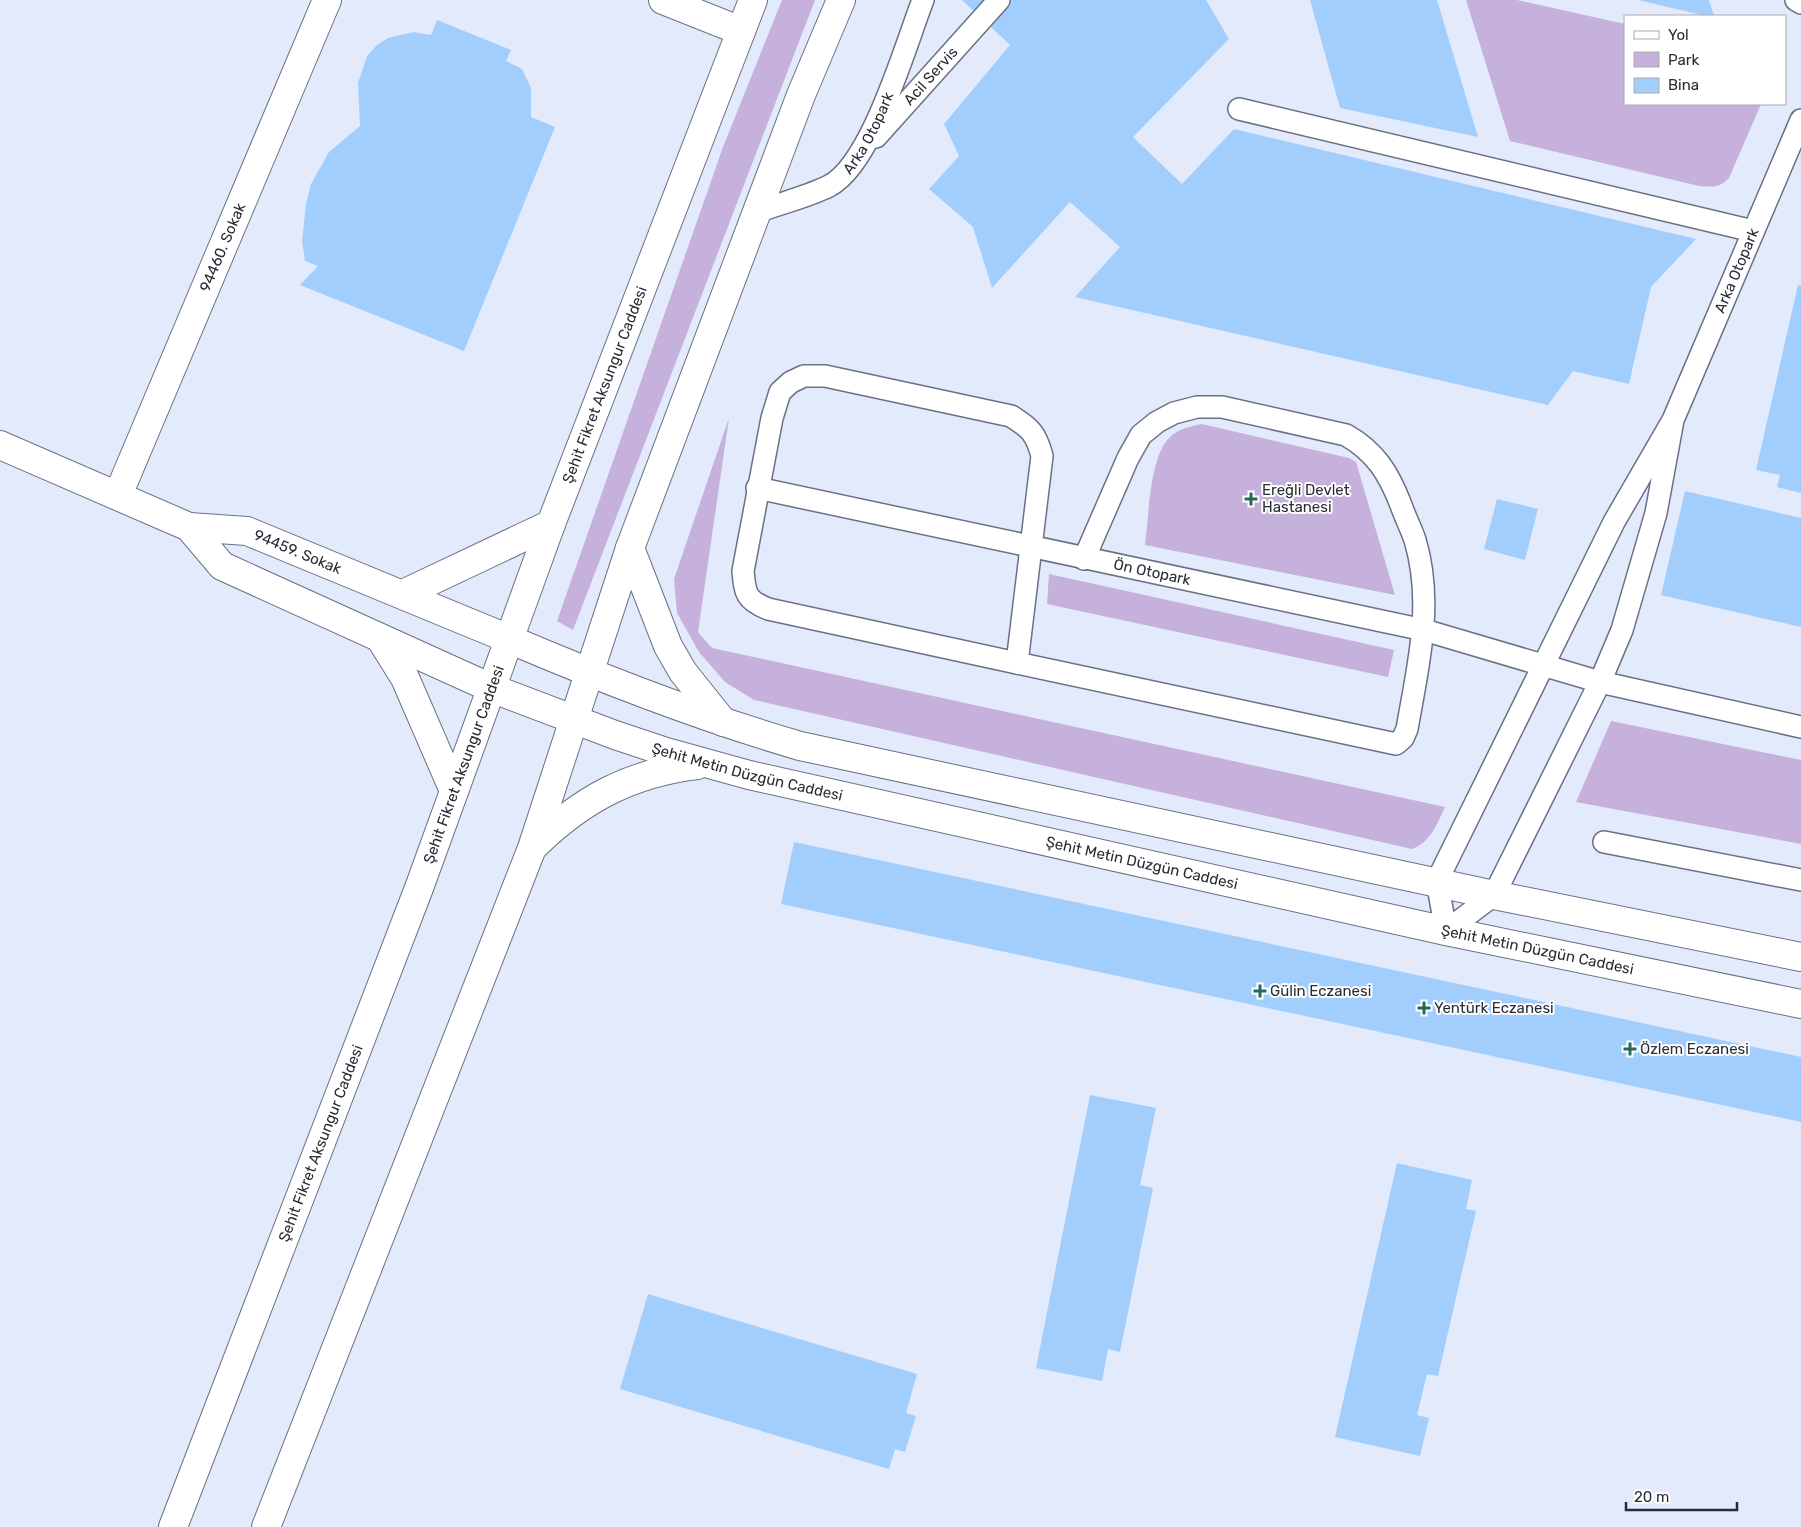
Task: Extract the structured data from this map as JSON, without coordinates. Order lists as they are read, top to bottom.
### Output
{
  "streets": {
    "main road": [
      "94460. Sokak",
      "Şehit Fikret Aksungur Caddesi",
      "94459. Sokak",
      "Şehit Metin Düzgün Caddesi"
    ],
    "lane": ["Acil Servis", "Arka Otopark", "Ön Otopark"]
  },
  "crossings": [
    ["Acil Servis", "Arka Otopark"],
    ["94460. Sokak", "94459. Sokak"],
    ["Şehit Fikret Aksungur Caddesi", "94459. Sokak"],
    ["Şehit Fikret Aksungur Caddesi", "Şehit Metin Düzgün Caddesi"],
    ["94459. Sokak", "Şehit Metin Düzgün Caddesi"]
  ],
  "places": {
    "health": [
      "Ereğli Devlet Hastanesi",
      "Gülin Eczanesi",
      "Yentürk Eczanesi",
      "Özlem Eczanesi"
    ]
  },
  "legend": ["Yol", "Park", "Bina"],
  "scale_bar": "20 m"
}
